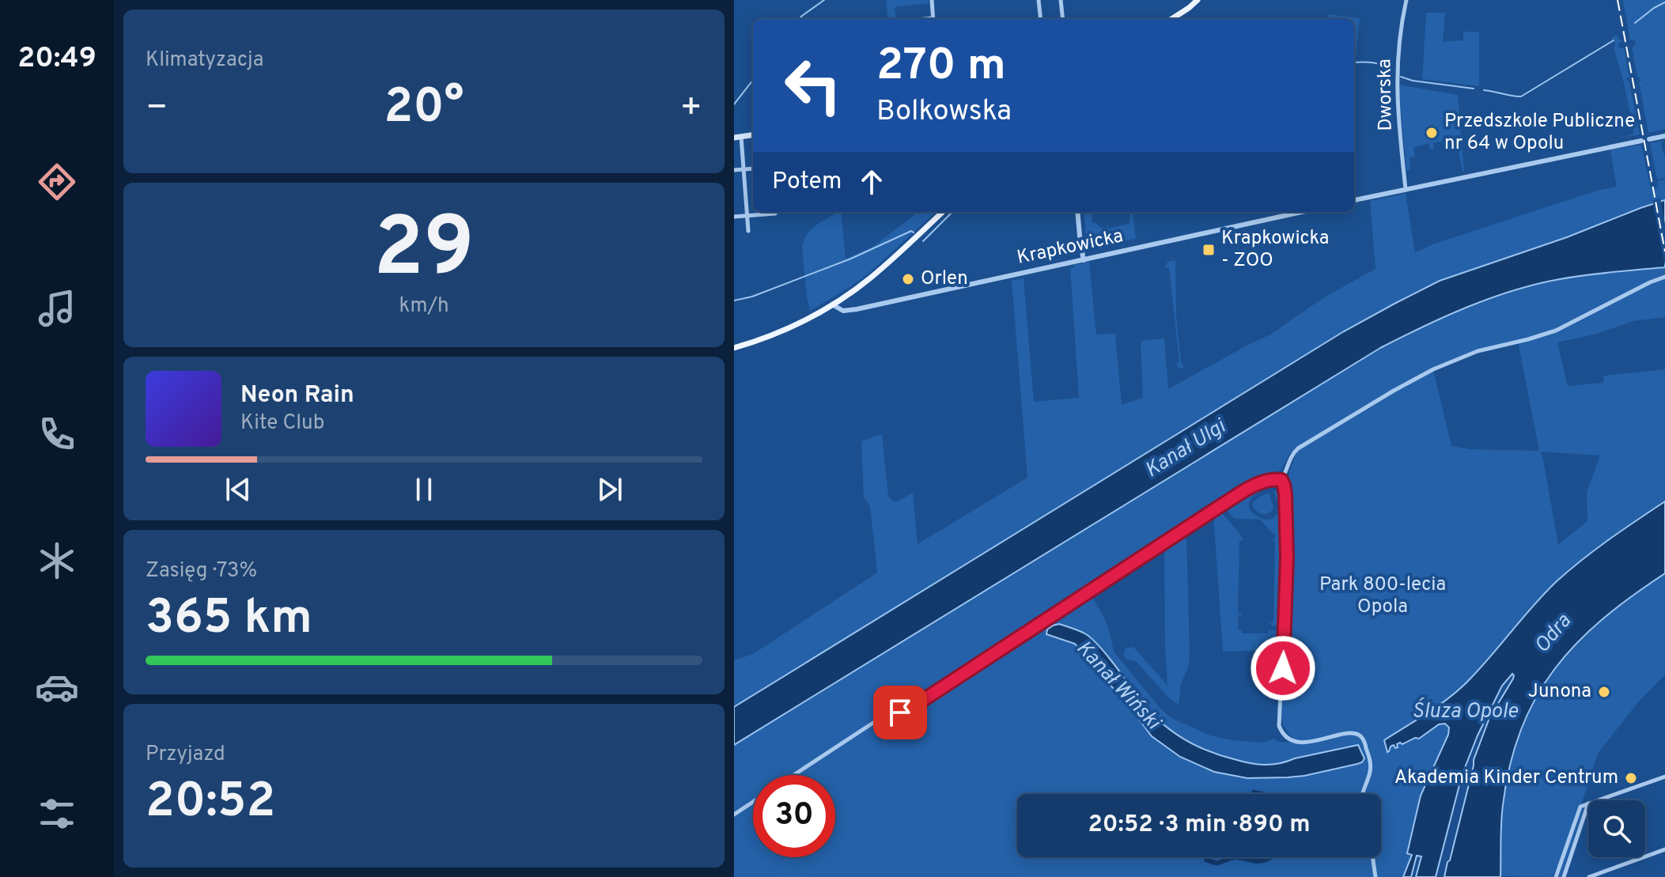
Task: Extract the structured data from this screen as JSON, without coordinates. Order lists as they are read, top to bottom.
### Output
{
  "streets": {
    "street": ["Dworska", "Krapkowicka"]
  },
  "water": [
    "Kanał Ulgi",
    "Odra",
    "Kanał Wiński",
    "Śluza Opole"
  ],
  "parks": ["Park 800-lecia Opola"],
  "places": {
    "other": [
      "Przedszkole Publiczne nr 64 w Opolu",
      "Orlen",
      "Junona",
      "Akademia Kinder Centrum"
    ],
    "transit": ["Krapkowicka - ZOO"]
  },
  "page": {
    "tabs": "20:49",
    "tile": [
      "Klimatyzacja",
      ["29", "km/h"],
      ["Zasięg · 73%", "365 km"],
      ["Przyjazd", "20:52"]
    ],
    "turn": ["270 m", "Bolkowska"],
    "heat": ["−", "20°", "+"],
    "then": "Potem",
    "song": ["Neon Rain", "Kite Club"],
    "limit": "30",
    "trip": "20:52 · 3 min · 890 m"
  }
}
